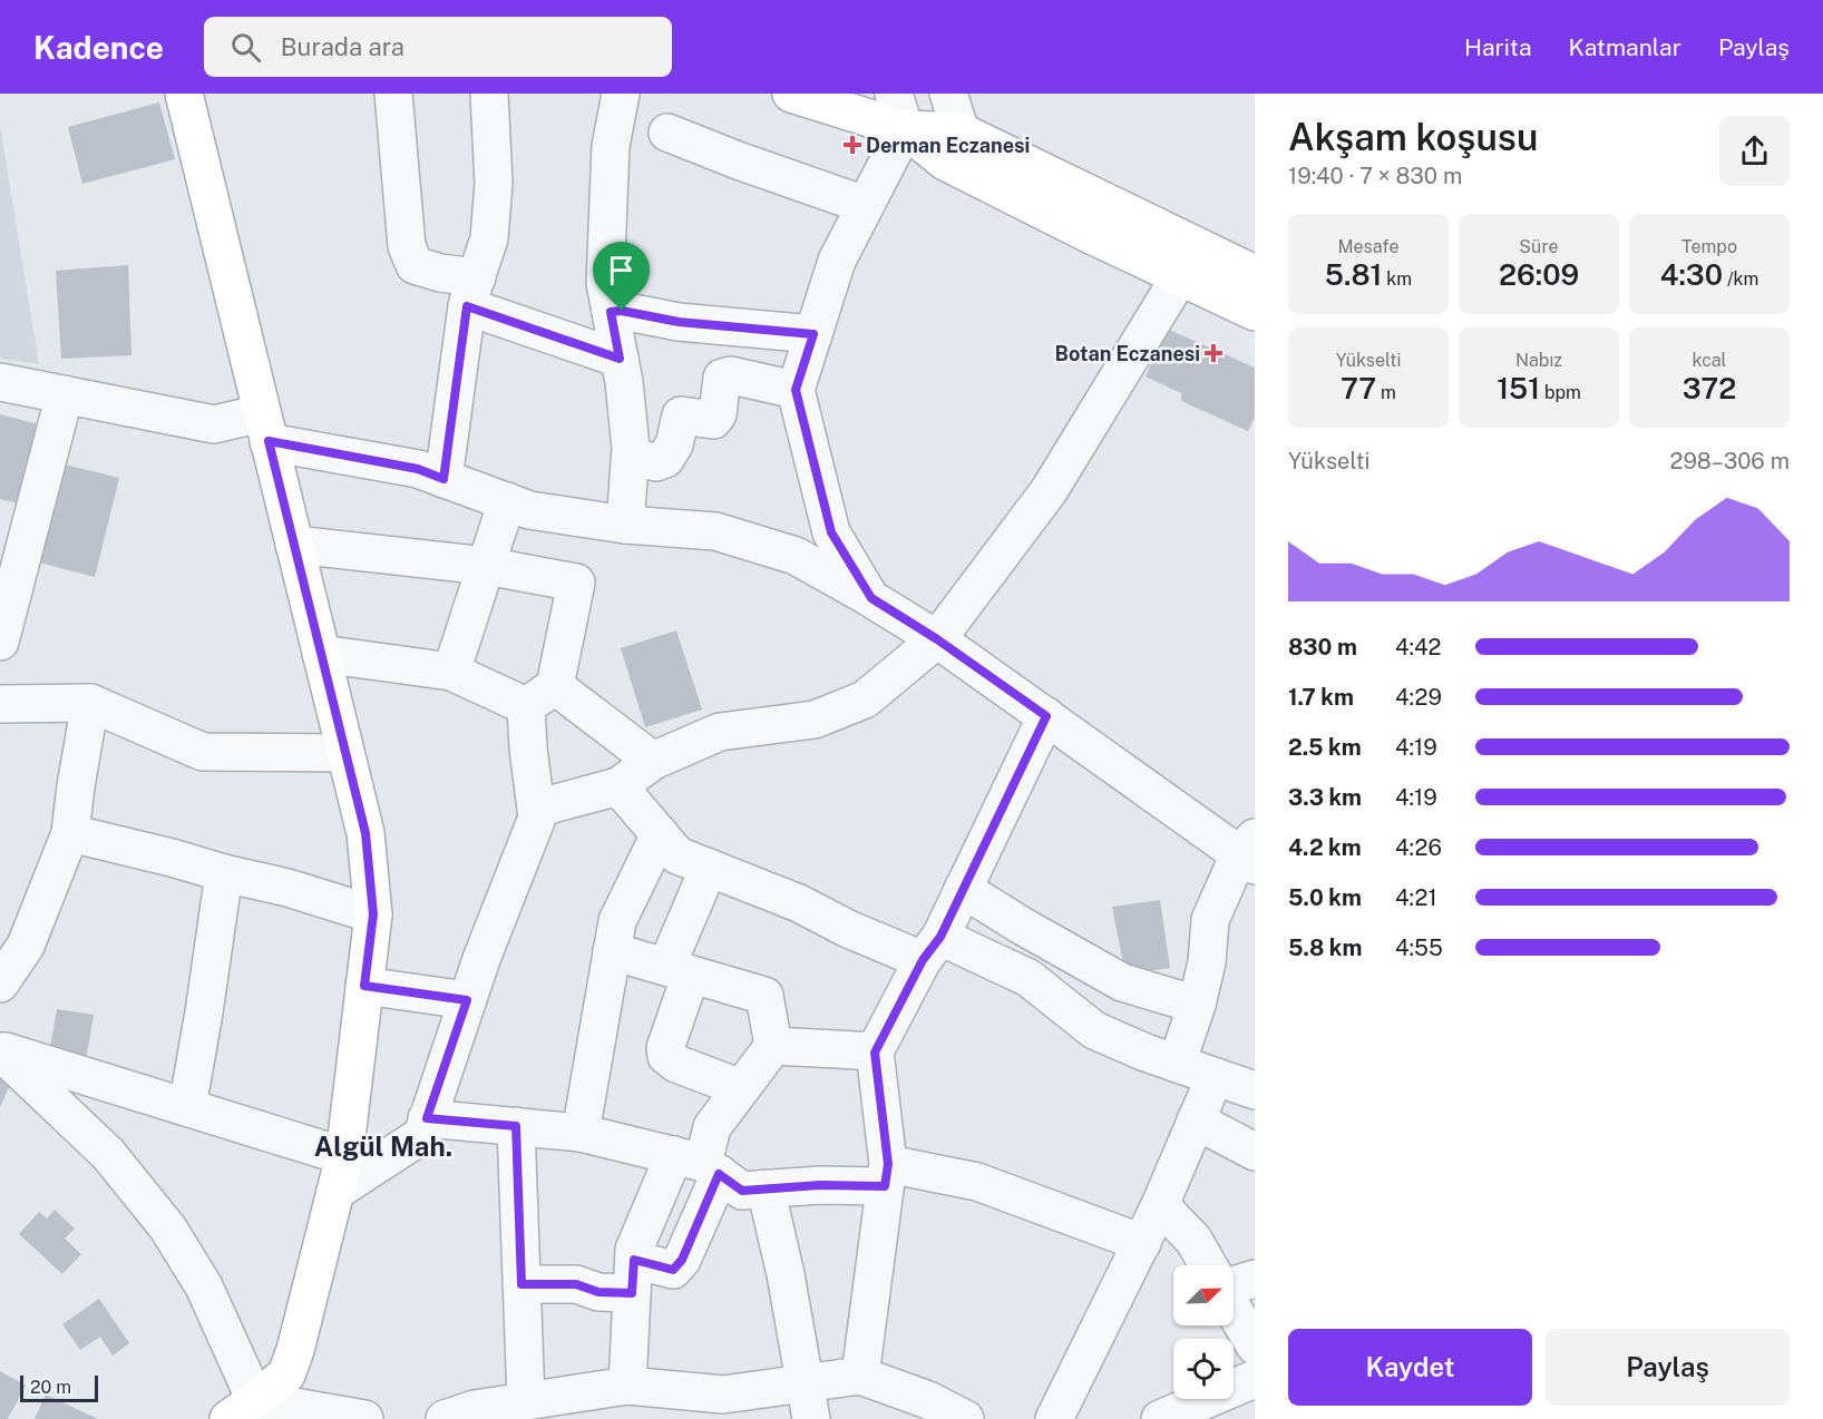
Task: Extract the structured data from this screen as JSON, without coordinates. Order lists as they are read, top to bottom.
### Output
{
  "districts": ["Algül Mah."],
  "places": {
    "health": ["Derman Eczanesi", "Botan Eczanesi"]
  },
  "scale_bar": "20 m",
  "north": "top right",
  "page": {
    "header": "Kadence",
    "search": "Burada ara",
    "nav": ["Harita", "Katmanlar", "Paylaş"],
    "heading": ["Akşam koşusu", "19:40 · 7 × 830 m"],
    "stats": [
      ["Mesafe", "5.81 km"],
      ["Süre", "26:09"],
      ["Tempo", "4:30 /km"],
      ["Yükselti", "77 m"],
      ["Nabız", "151 bpm"],
      ["kcal", "372"]
    ],
    "chart": ["Yükselti", "298–306 m"],
    "list": [
      {
        "name": "830 m",
        "note": "4:42"
      },
      {
        "name": "1.7 km",
        "note": "4:29"
      },
      {
        "name": "2.5 km",
        "note": "4:19"
      },
      {
        "name": "3.3 km",
        "note": "4:19"
      },
      {
        "name": "4.2 km",
        "note": "4:26"
      },
      {
        "name": "5.0 km",
        "note": "4:21"
      },
      {
        "name": "5.8 km",
        "note": "4:55"
      }
    ],
    "buttons": ["Kaydet", "Paylaş"],
    "scale": "20 m"
  }
}
